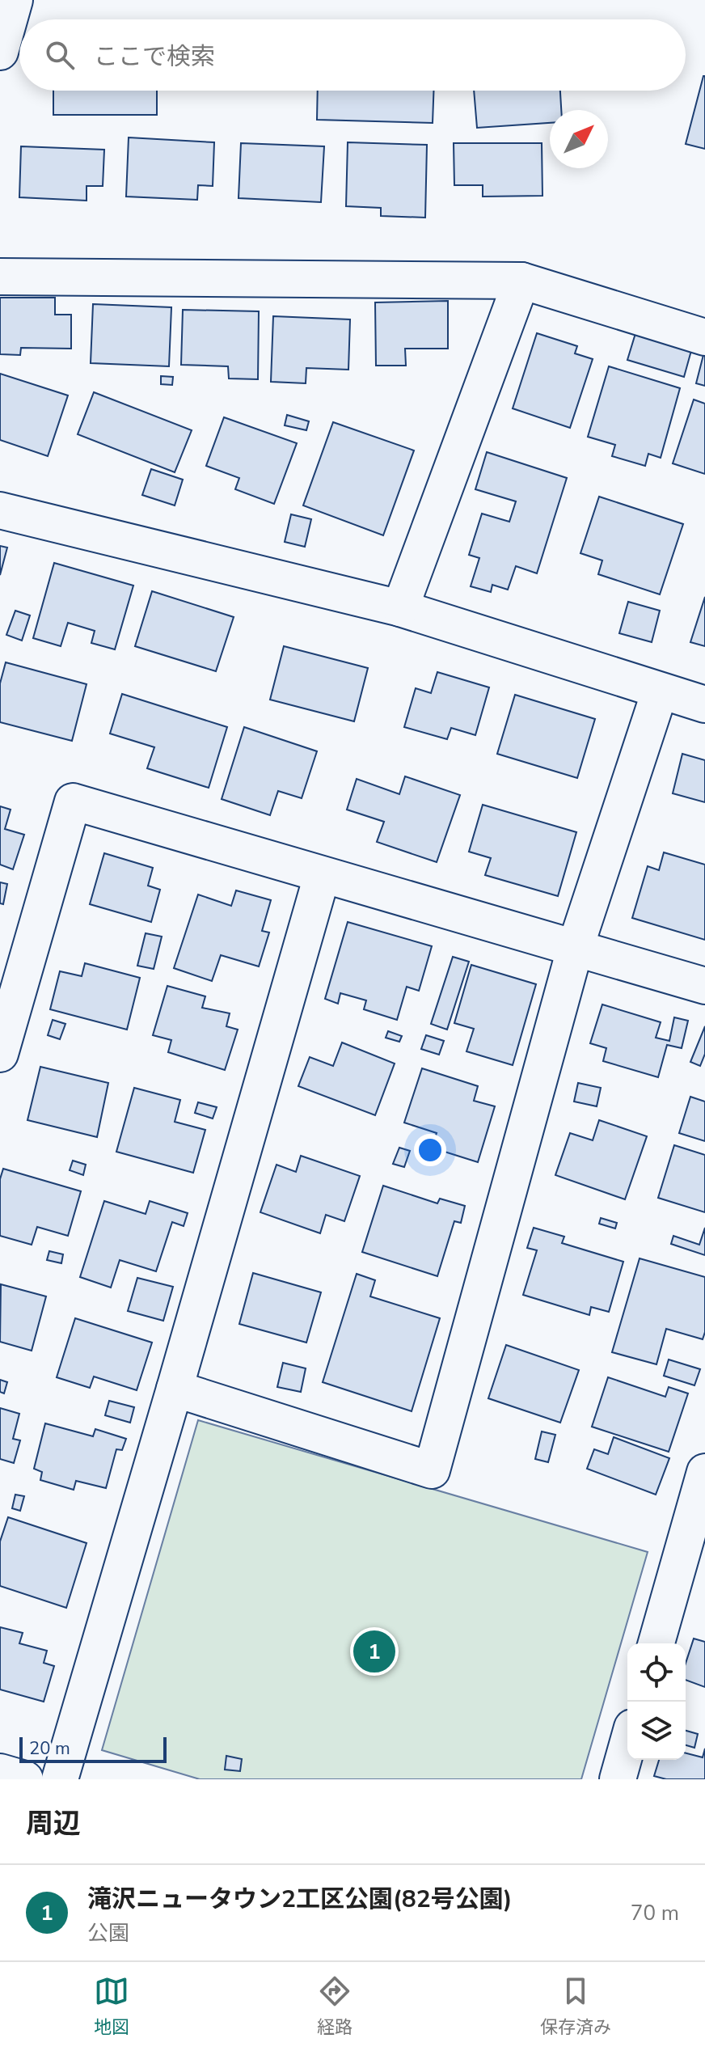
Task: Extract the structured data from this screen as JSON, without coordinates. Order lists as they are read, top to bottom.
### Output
{
  "scale_bar": "20 m",
  "north": "top right",
  "page": {
    "search": "ここで検索",
    "pins": "1",
    "scale": "20 m",
    "heading": "周辺",
    "list": [
      {
        "mark": "1",
        "name": "滝沢ニュータウン2工区公園(82号公園)",
        "note": "公園",
        "value": "70 m"
      }
    ],
    "nav": ["地図", "経路", "保存済み"]
  }
}
